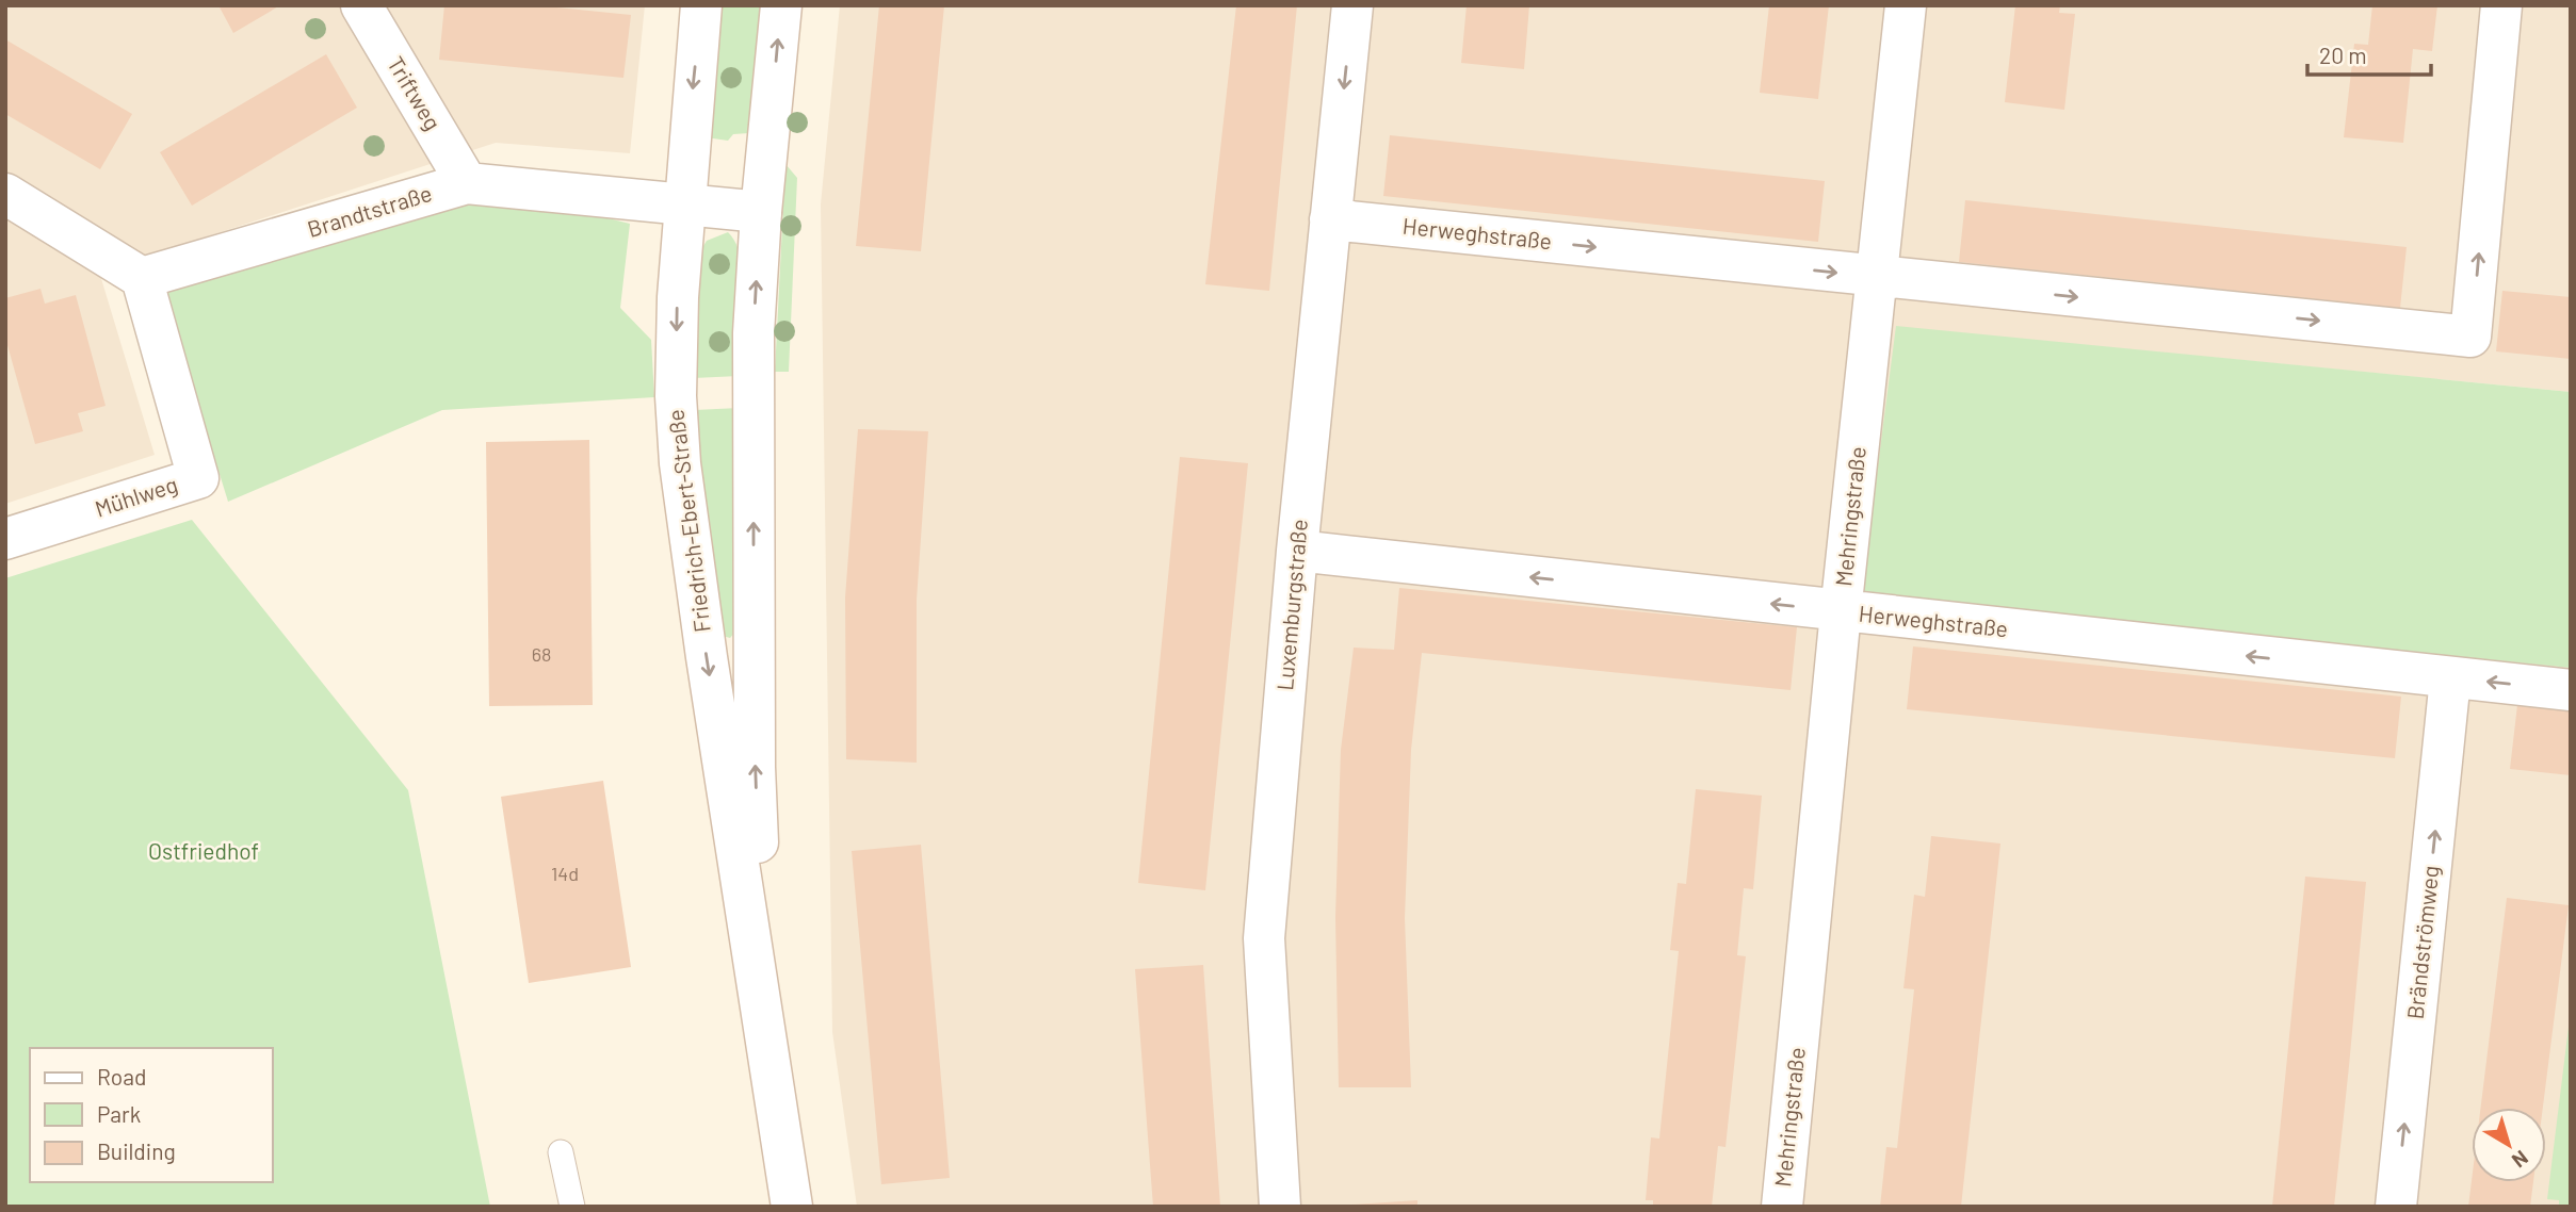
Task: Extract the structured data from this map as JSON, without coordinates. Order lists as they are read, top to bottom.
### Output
{
  "streets": {
    "street": [
      "Triftweg",
      "Brandtstraße",
      "Herweghstraße",
      "Mühlweg",
      "Mehringstraße",
      "Friedrich-Ebert-Straße",
      "Luxemburgstraße",
      "Brändströmweg"
    ]
  },
  "crossings": [
    ["Triftweg", "Brandtstraße"],
    ["Brandtstraße", "Mühlweg"],
    ["Brandtstraße", "Friedrich-Ebert-Straße"],
    ["Herweghstraße", "Mehringstraße"],
    ["Herweghstraße", "Luxemburgstraße"],
    ["Herweghstraße", "Brändströmweg"]
  ],
  "one_way": ["Brändströmweg"],
  "parks": ["Ostfriedhof"],
  "house_numbers": ["68", "14d"],
  "legend": ["Road", "Park", "Building"],
  "scale_bar": "20 m",
  "north": "bottom right"
}
